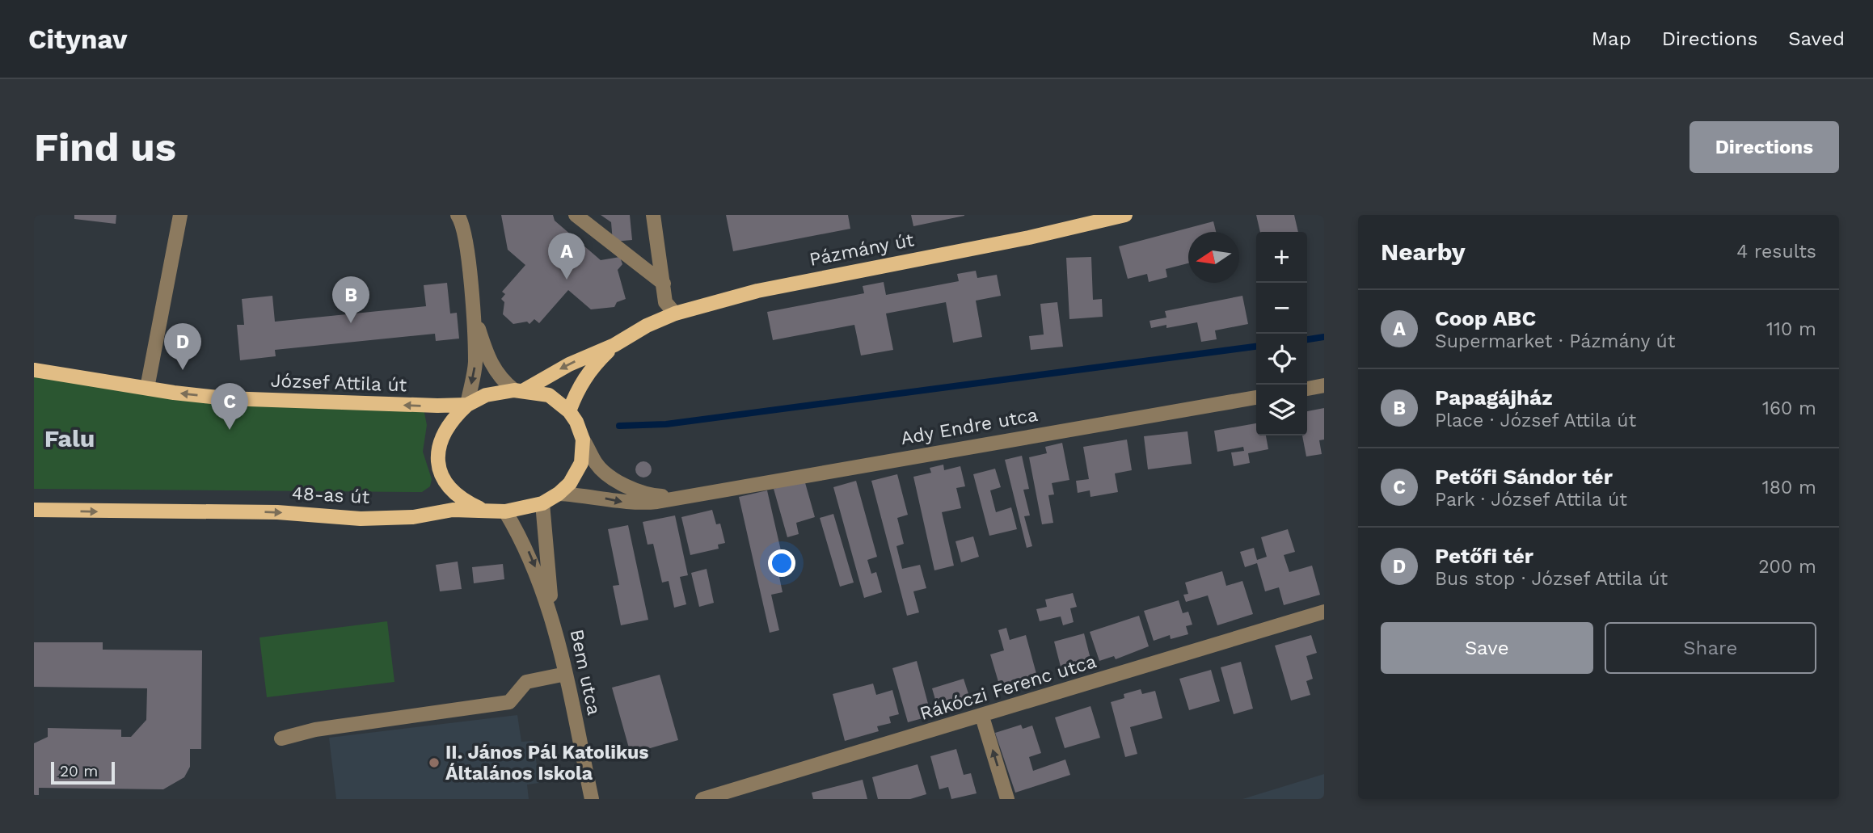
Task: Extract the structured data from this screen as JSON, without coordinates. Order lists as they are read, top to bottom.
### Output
{
  "streets": {
    "main road": ["Pázmány út", "József Attila út", "48-as út"],
    "street": ["Ady Endre utca", "Bem utca", "Rákóczi Ferenc utca"]
  },
  "crossings": [
    ["Pázmány út", "József Attila út"],
    ["Pázmány út", "Ady Endre utca"],
    ["Pázmány út", "48-as út"],
    ["Pázmány út", "Bem utca"],
    ["József Attila út", "Ady Endre utca"],
    ["József Attila út", "48-as út"],
    ["József Attila út", "Bem utca"],
    ["Ady Endre utca", "48-as út"],
    ["Ady Endre utca", "Bem utca"],
    ["48-as út", "Bem utca"]
  ],
  "one_way": ["József Attila út", "48-as út"],
  "districts": ["Falu"],
  "places": ["II. János Pál Katolikus Általános Iskola"],
  "scale_bar": "20 m",
  "north": "left",
  "page": {
    "header": "Citynav",
    "nav": ["Map", "Directions", "Saved"],
    "buttons": [
      "Directions",
      ["Save", "Share"]
    ],
    "title": "Find us",
    "heading": ["Nearby", "4 results"],
    "map_buttons": ["+", "−"],
    "pins": [
      "A",
      "B",
      "D",
      "C"
    ],
    "list": [
      {
        "mark": "A",
        "name": "Coop ABC",
        "note": "Supermarket · Pázmány út",
        "value": "110 m"
      },
      {
        "mark": "B",
        "name": "Papagájház",
        "note": "Place · József Attila út",
        "value": "160 m"
      },
      {
        "mark": "C",
        "name": "Petőfi Sándor tér",
        "note": "Park · József Attila út",
        "value": "180 m"
      },
      {
        "mark": "D",
        "name": "Petőfi tér",
        "note": "Bus stop · József Attila út",
        "value": "200 m"
      }
    ],
    "scale": "20 m"
  }
}
